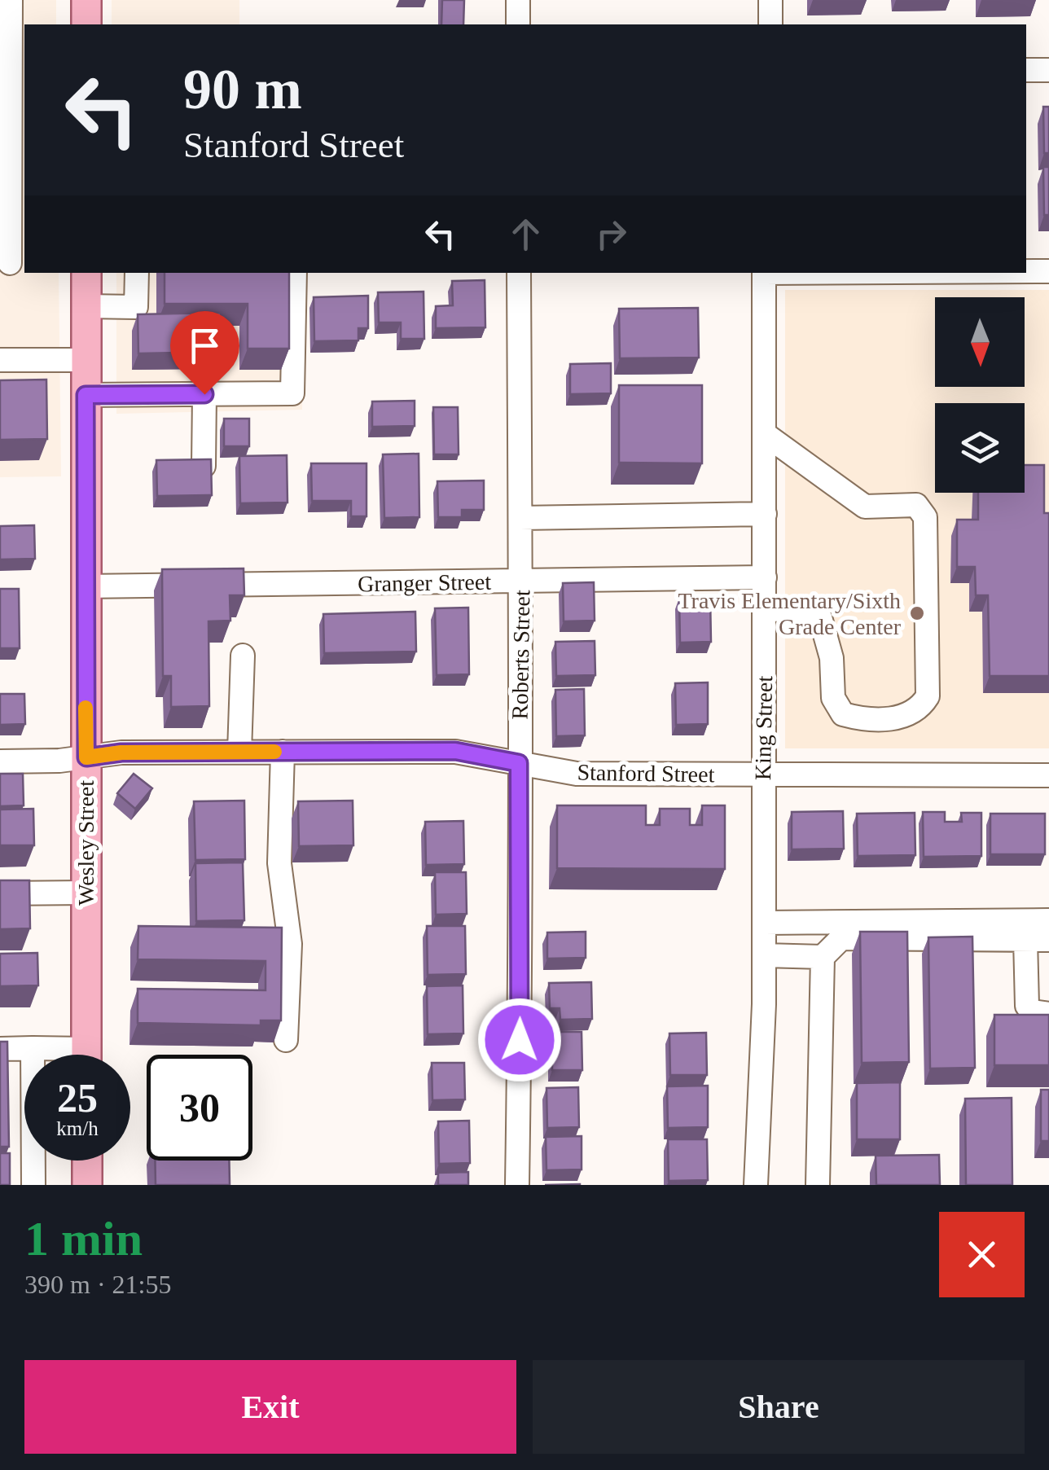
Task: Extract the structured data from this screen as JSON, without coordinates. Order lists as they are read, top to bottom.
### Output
{
  "streets": {
    "main road": ["Wesley Street"],
    "street": [
      "Granger Street",
      "Roberts Street",
      "King Street",
      "Stanford Street"
    ]
  },
  "crossings": [
    ["Granger Street", "Roberts Street"],
    ["Granger Street", "King Street"],
    ["Granger Street", "Wesley Street"],
    ["Roberts Street", "Stanford Street"],
    ["King Street", "Stanford Street"],
    ["Stanford Street", "Wesley Street"]
  ],
  "places": ["Travis Elementary/Sixth Grade Center"],
  "north": "bottom",
  "page": {
    "turn": ["90 m", "Stanford Street"],
    "speed": "25 km/h",
    "limit": "30",
    "heading": ["1 min", "390 m · 21:55"],
    "buttons": ["Exit", "Share"]
  }
}
